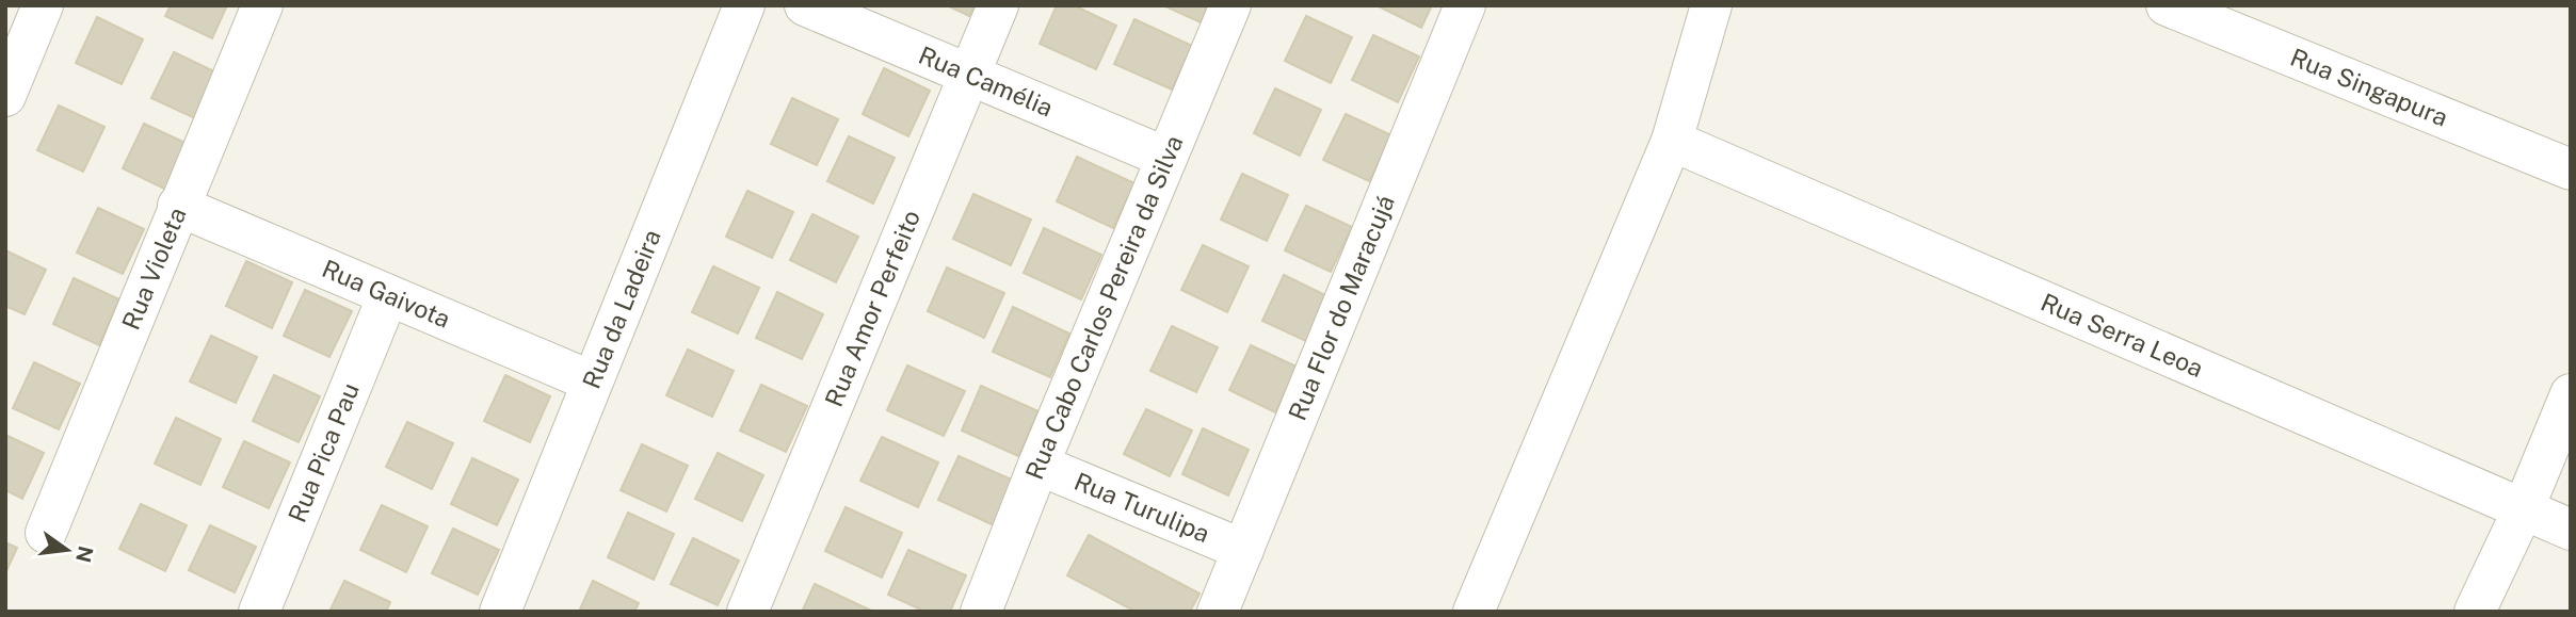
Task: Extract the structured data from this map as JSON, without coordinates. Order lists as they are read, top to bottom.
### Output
{
  "streets": {
    "street": [
      "Rua Camélia",
      "Rua Singapura",
      "Rua Violeta",
      "Rua Gaivota",
      "Rua da Ladeira",
      "Rua Cabo Carlos Pereira da Silva",
      "Rua Amor Perfeito",
      "Rua Flor do Maracujá",
      "Rua Serra Leoa",
      "Rua Pica Pau",
      "Rua Turulipa"
    ]
  },
  "crossings": [
    ["Rua Camélia", "Rua Cabo Carlos Pereira da Silva"],
    ["Rua Camélia", "Rua Amor Perfeito"],
    ["Rua Violeta", "Rua Gaivota"],
    ["Rua Gaivota", "Rua da Ladeira"],
    ["Rua Gaivota", "Rua Pica Pau"],
    ["Rua Cabo Carlos Pereira da Silva", "Rua Turulipa"],
    ["Rua Flor do Maracujá", "Rua Turulipa"]
  ],
  "north": "right"
}
